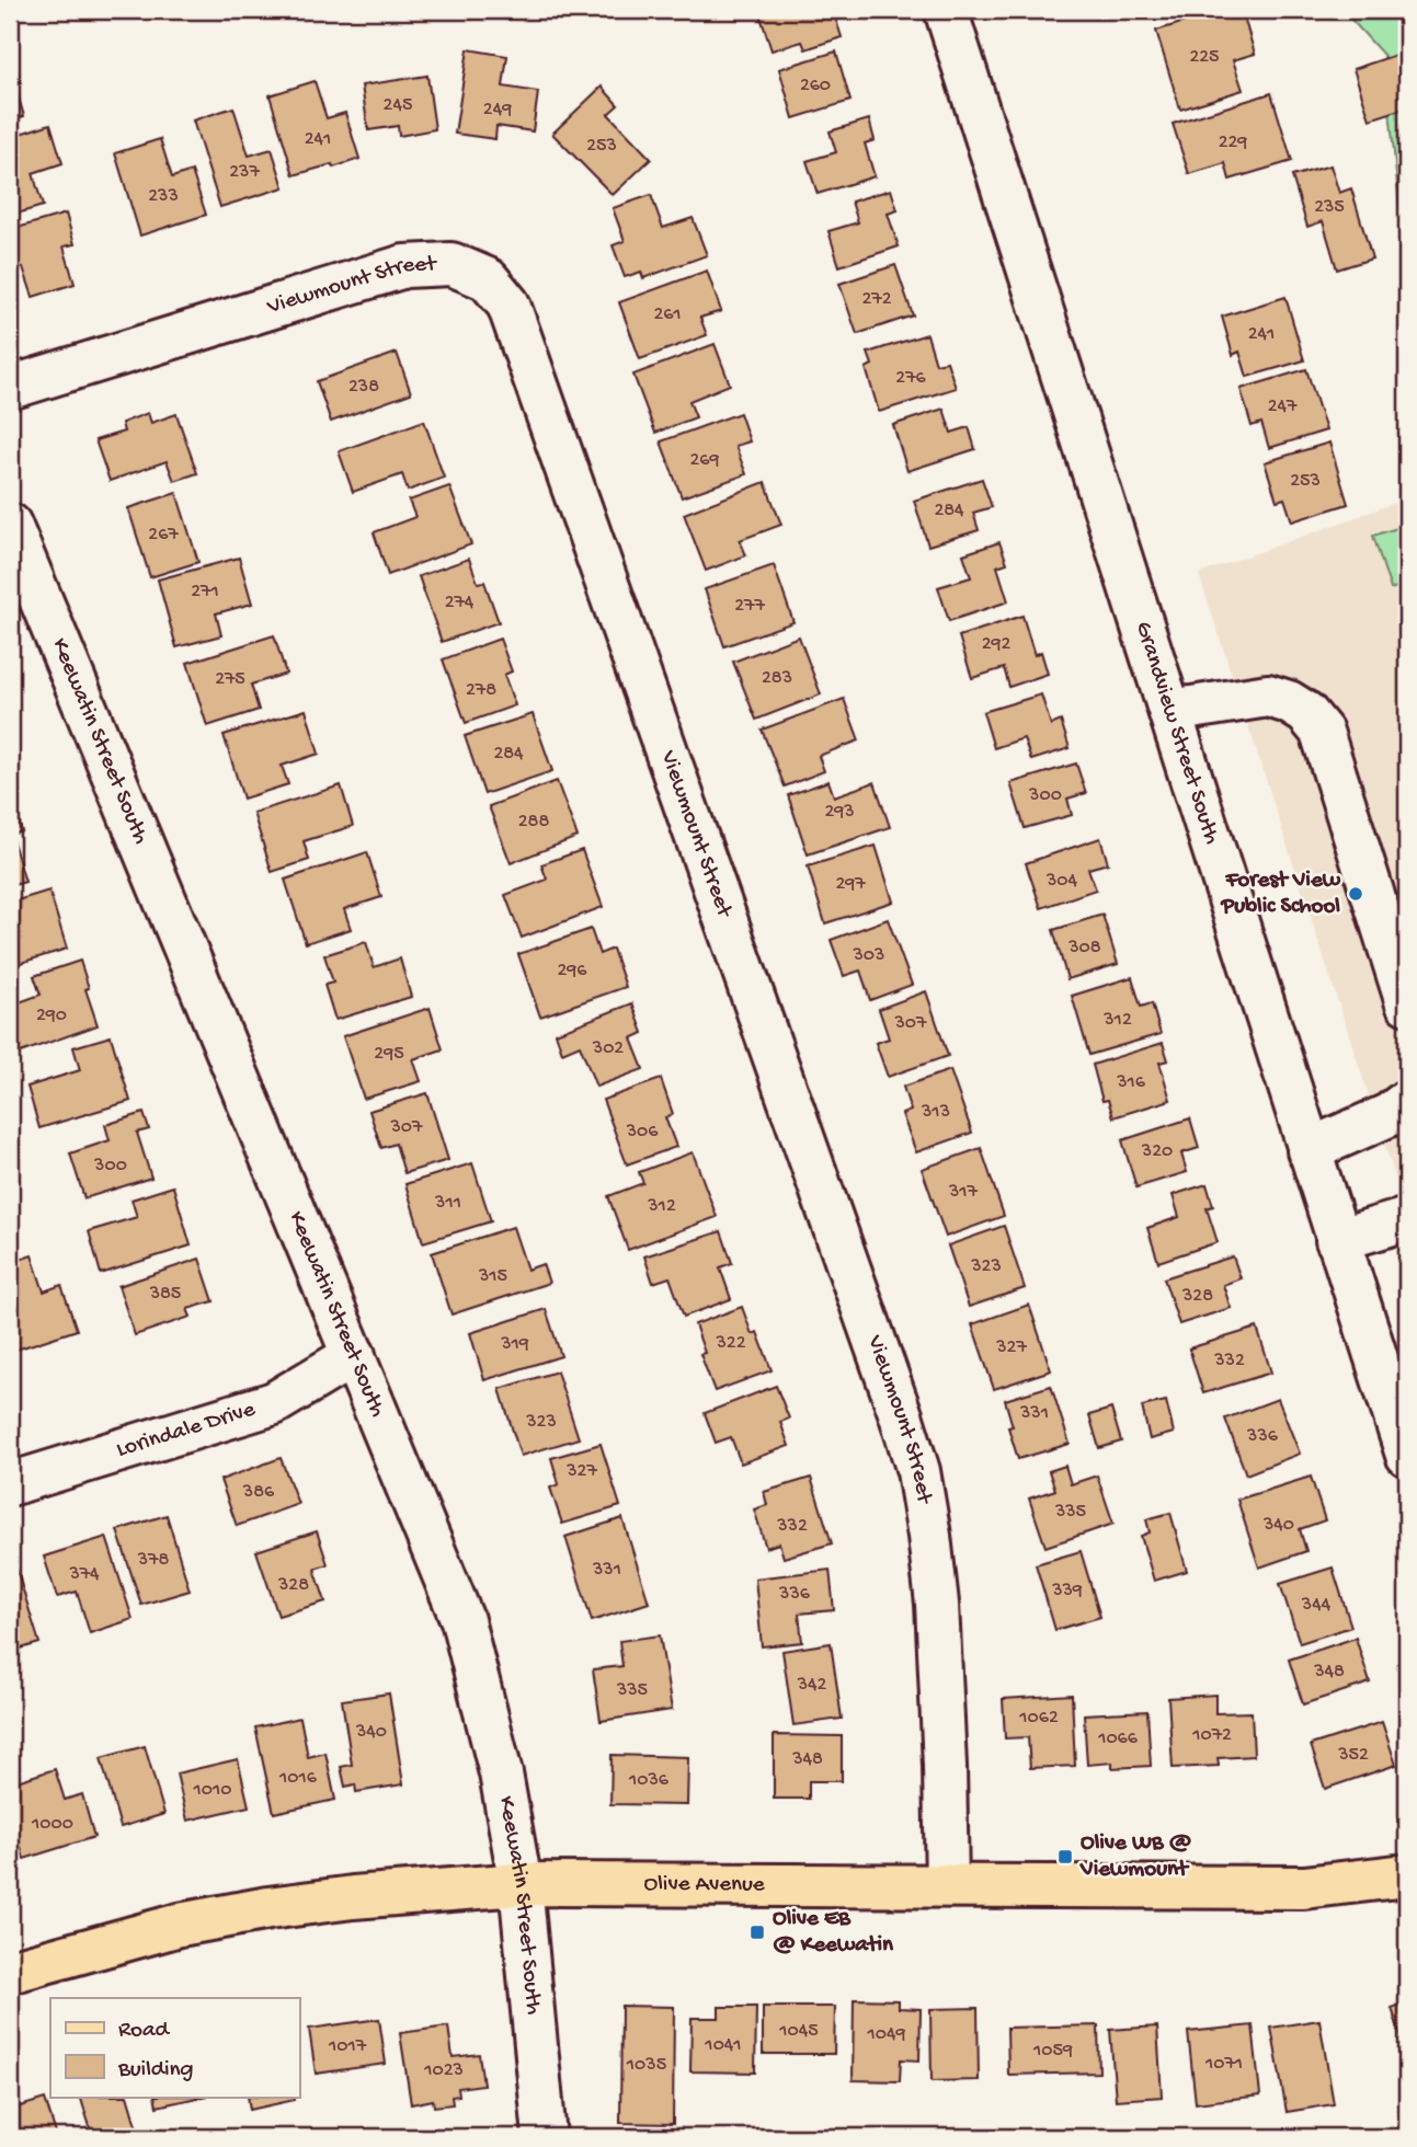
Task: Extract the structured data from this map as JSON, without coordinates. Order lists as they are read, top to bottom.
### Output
{
  "streets": {
    "main road": ["Olive Avenue"],
    "street": [
      "Viewmount Street",
      "Grandview Street South",
      "Keewatin Street South",
      "Lorindale Drive"
    ]
  },
  "crossings": [
    ["Viewmount Street", "Olive Avenue"],
    ["Keewatin Street South", "Lorindale Drive"],
    ["Keewatin Street South", "Olive Avenue"]
  ],
  "places": {
    "other": ["Forest View Public School"],
    "transit": ["Olive WB @ Viewmount", "Olive EB @ Keewatin"]
  },
  "house_numbers": [
    "225",
    "260",
    "245",
    "249",
    "241",
    "229",
    "253",
    "237",
    "233",
    "235",
    "272",
    "261",
    "241",
    "276",
    "238",
    "247",
    "269",
    "253",
    "284",
    "267",
    "271",
    "274",
    "277",
    "292",
    "283",
    "275",
    "278",
    "284",
    "300",
    "293",
    "288",
    "304",
    "297",
    "308",
    "303",
    "296",
    "290",
    "312",
    "307",
    "302",
    "295",
    "316",
    "313",
    "307",
    "306",
    "320",
    "300",
    "317",
    "311",
    "312",
    "323",
    "315",
    "385",
    "328",
    "322",
    "319",
    "327",
    "332",
    "331",
    "323",
    "336",
    "327",
    "386",
    "335",
    "340",
    "332",
    "378",
    "331",
    "374",
    "328",
    "339",
    "336",
    "344",
    "348",
    "342",
    "335",
    "1062",
    "340",
    "1072",
    "1066",
    "352",
    "348",
    "1016",
    "1036",
    "1010",
    "1000",
    "1045",
    "1049",
    "1041",
    "1017",
    "1059",
    "1071",
    "1035",
    "1023"
  ],
  "legend": ["Road", "Building"]
}
